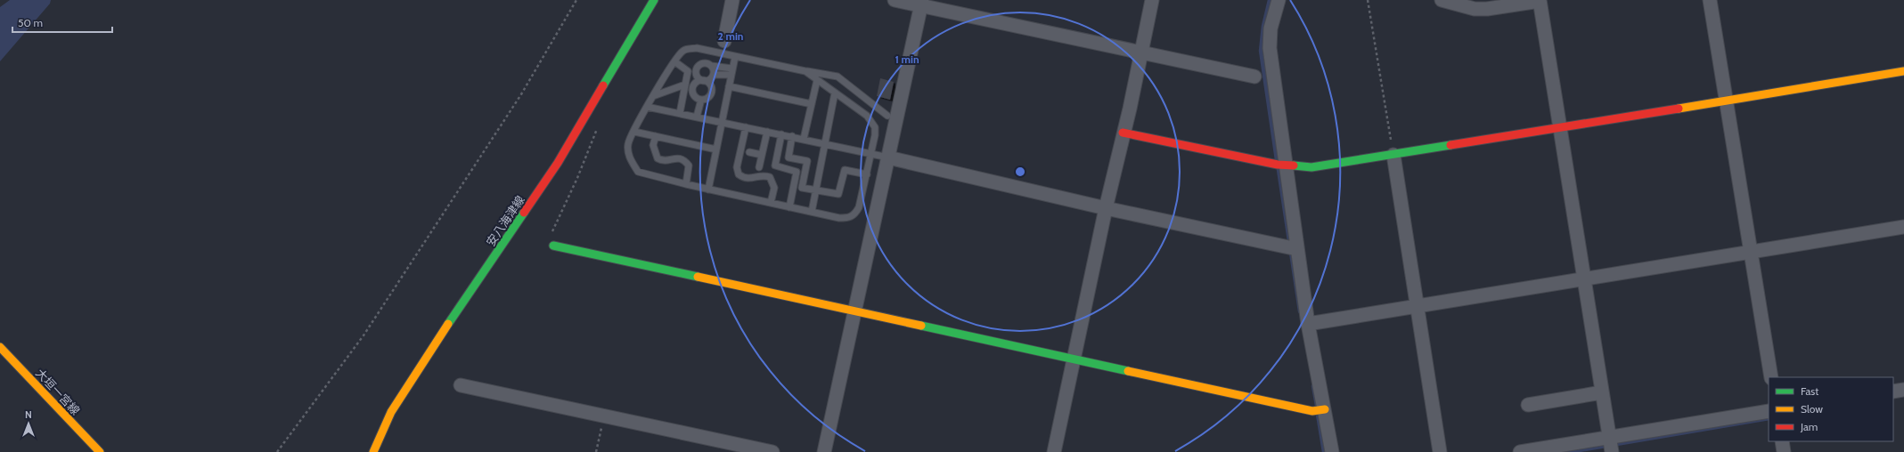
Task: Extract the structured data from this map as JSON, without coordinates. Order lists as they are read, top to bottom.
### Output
{
  "streets": {
    "street": ["安八海津線", "大垣一宮線"]
  },
  "legend": ["Fast", "Slow", "Jam"],
  "scale_bar": "50 m",
  "north": "top",
  "rings": ["2 min", "1 min"]
}
